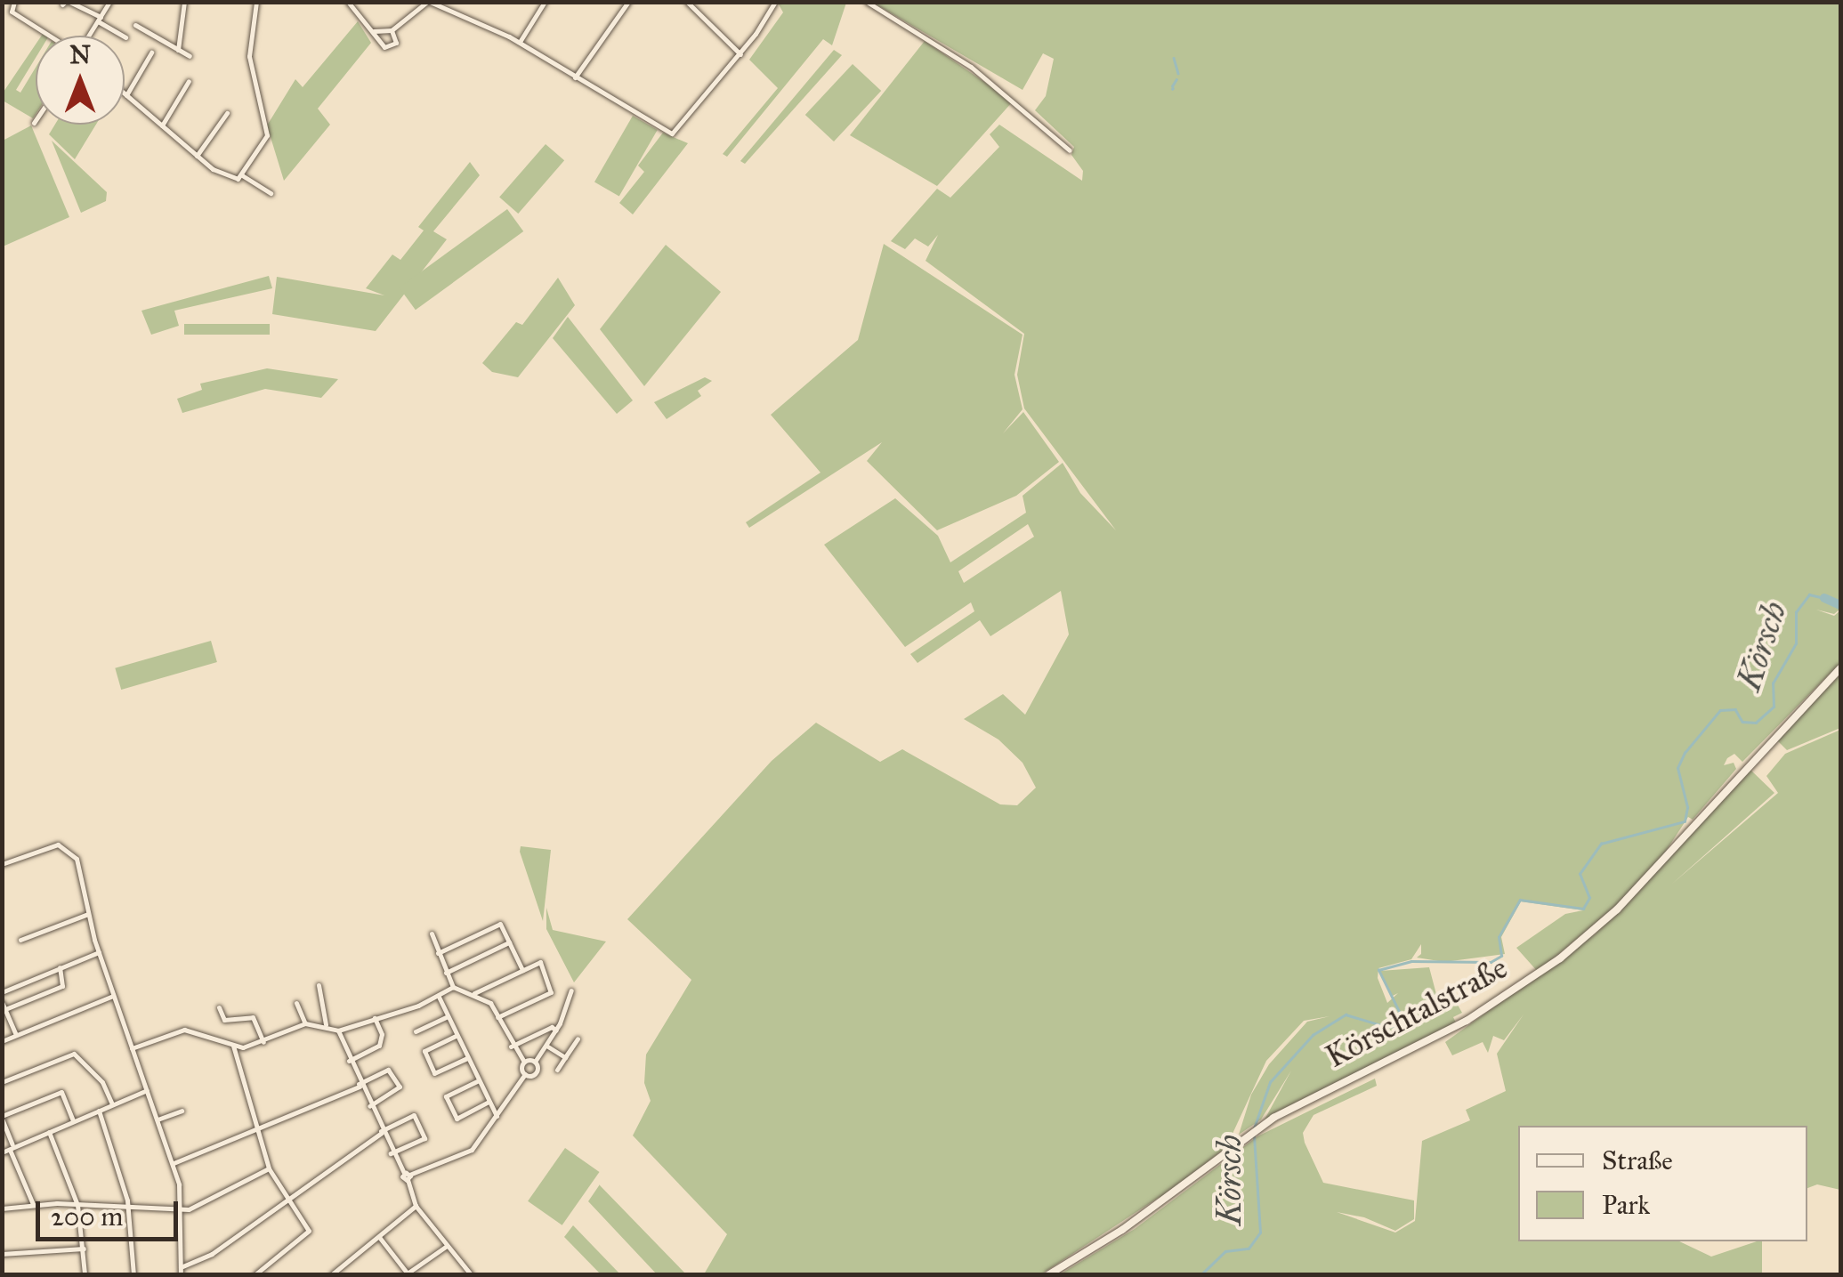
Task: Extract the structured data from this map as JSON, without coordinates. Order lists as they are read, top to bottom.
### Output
{
  "streets": {
    "main road": ["Körschtalstraße"]
  },
  "water": ["Körsch"],
  "legend": ["Straße", "Park"],
  "scale_bar": "200 m",
  "north": "top"
}
